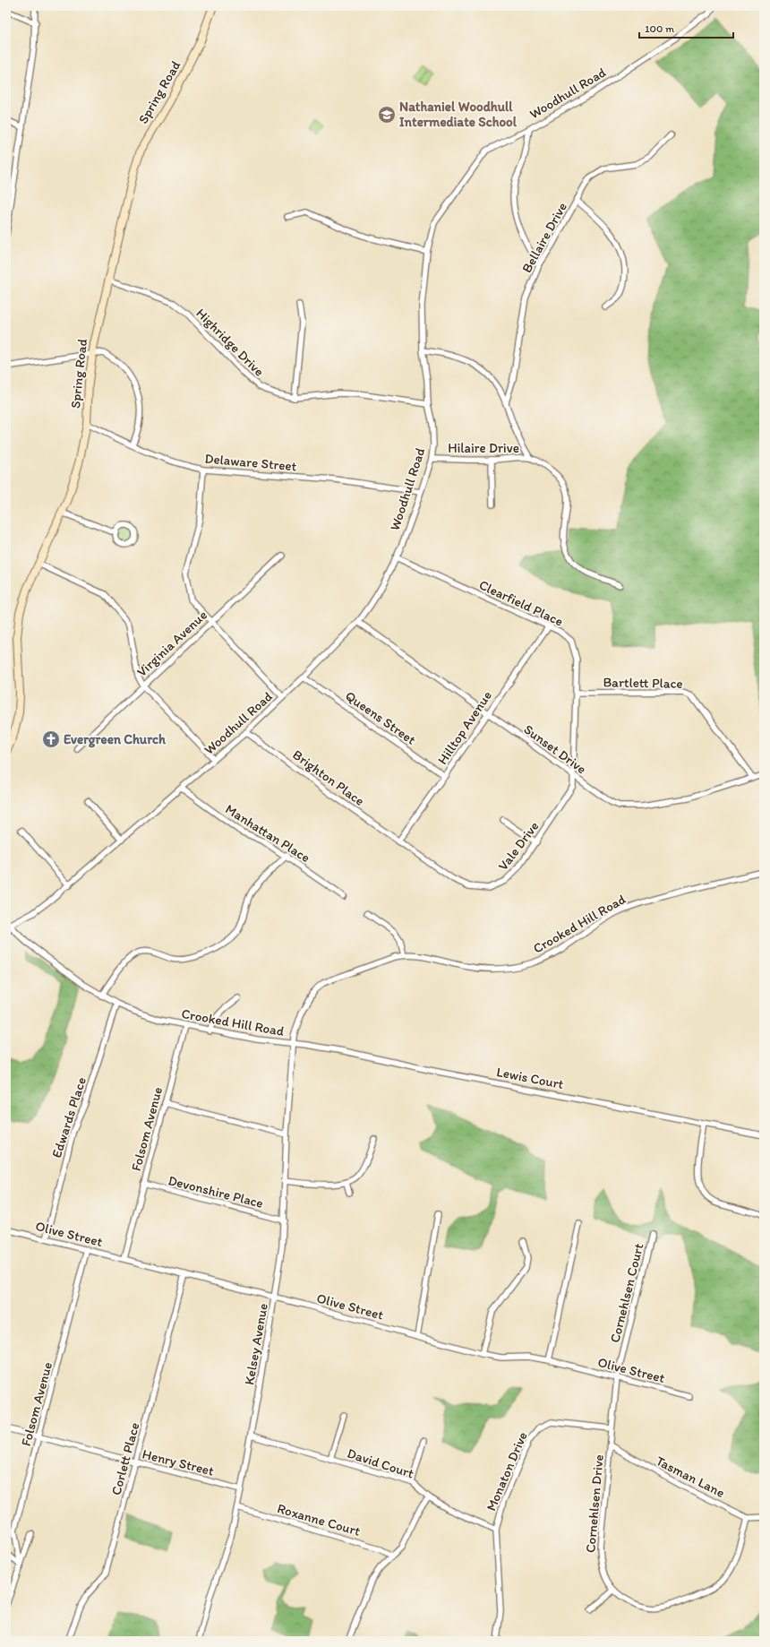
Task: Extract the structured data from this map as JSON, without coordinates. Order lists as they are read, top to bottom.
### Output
{
  "streets": {
    "main road": ["Spring Road"],
    "street": [
      "Woodhull Road",
      "Bellaire Drive",
      "Highridge Drive",
      "Hilaire Drive",
      "Delaware Street",
      "Clearfield Place",
      "Virginia Avenue",
      "Bartlett Place",
      "Queens Street",
      "Hilltop Avenue",
      "Sunset Drive",
      "Brighton Place",
      "Manhattan Place",
      "Vale Drive",
      "Crooked Hill Road",
      "Lewis Court",
      "Edwards Place",
      "Folsom Avenue",
      "Devonshire Place",
      "Olive Street",
      "Cornehlsen Court",
      "Kelsey Avenue",
      "Corlett Place",
      "Henry Street",
      "David Court",
      "Monaton Drive",
      "Tasman Lane",
      "Cornehlsen Drive",
      "Roxanne Court"
    ]
  },
  "crossings": [
    ["Spring Road", "Highridge Drive"],
    ["Spring Road", "Delaware Street"],
    ["Woodhull Road", "Highridge Drive"],
    ["Woodhull Road", "Hilaire Drive"],
    ["Woodhull Road", "Delaware Street"],
    ["Woodhull Road", "Clearfield Place"],
    ["Woodhull Road", "Queens Street"],
    ["Woodhull Road", "Sunset Drive"],
    ["Woodhull Road", "Brighton Place"],
    ["Woodhull Road", "Manhattan Place"],
    ["Woodhull Road", "Crooked Hill Road"],
    ["Clearfield Place", "Bartlett Place"],
    ["Clearfield Place", "Hilltop Avenue"],
    ["Clearfield Place", "Sunset Drive"],
    ["Clearfield Place", "Vale Drive"],
    ["Bartlett Place", "Sunset Drive"],
    ["Queens Street", "Hilltop Avenue"],
    ["Hilltop Avenue", "Sunset Drive"],
    ["Hilltop Avenue", "Brighton Place"],
    ["Hilltop Avenue", "Vale Drive"],
    ["Sunset Drive", "Vale Drive"],
    ["Brighton Place", "Vale Drive"],
    ["Crooked Hill Road", "Lewis Court"],
    ["Crooked Hill Road", "Edwards Place"],
    ["Crooked Hill Road", "Folsom Avenue"],
    ["Crooked Hill Road", "Kelsey Avenue"],
    ["Lewis Court", "Kelsey Avenue"],
    ["Edwards Place", "Olive Street"],
    ["Folsom Avenue", "Devonshire Place"],
    ["Folsom Avenue", "Olive Street"],
    ["Folsom Avenue", "Henry Street"],
    ["Devonshire Place", "Kelsey Avenue"],
    ["Olive Street", "Cornehlsen Court"],
    ["Olive Street", "Kelsey Avenue"],
    ["Olive Street", "Corlett Place"],
    ["Olive Street", "Cornehlsen Drive"],
    ["Cornehlsen Court", "Cornehlsen Drive"],
    ["Kelsey Avenue", "Henry Street"],
    ["Kelsey Avenue", "David Court"],
    ["Kelsey Avenue", "Roxanne Court"],
    ["Corlett Place", "Henry Street"],
    ["David Court", "Monaton Drive"],
    ["Monaton Drive", "Cornehlsen Drive"],
    ["Tasman Lane", "Cornehlsen Drive"]
  ],
  "places": {
    "school or university": ["Nathaniel Woodhull Intermediate School"],
    "church": ["Evergreen Church"]
  },
  "scale_bar": "100 m"
}
